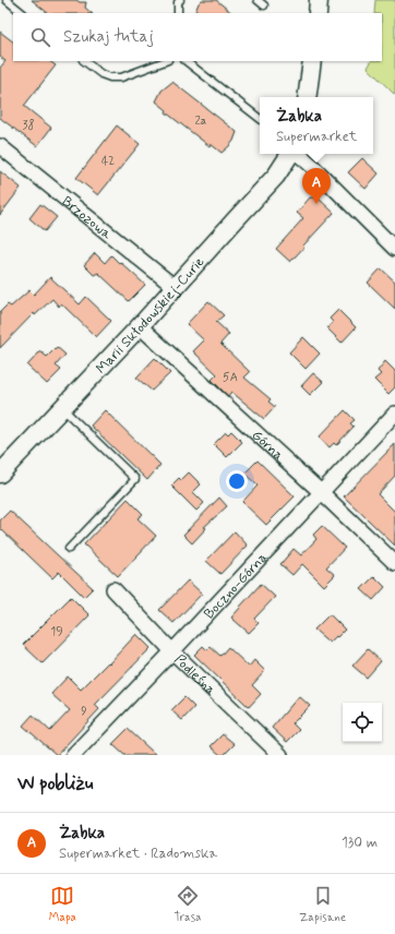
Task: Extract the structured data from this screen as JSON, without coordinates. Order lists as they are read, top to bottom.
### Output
{
  "streets": {
    "street": [
      "Brzozowa",
      "Marii Skłodowskiej-Curie",
      "Górna",
      "Boczno-Górna",
      "Podleśna"
    ]
  },
  "crossings": [
    ["Brzozowa", "Marii Skłodowskiej-Curie"],
    ["Marii Skłodowskiej-Curie", "Górna"],
    ["Górna", "Boczno-Górna"],
    ["Boczno-Górna", "Podleśna"]
  ],
  "house_numbers": [
    "2a",
    "38",
    "42",
    "5A",
    "19",
    "9"
  ],
  "page": {
    "search": "Szukaj tutaj",
    "popup": ["Żabka", "Supermarket"],
    "pins": "A",
    "heading": "W pobliżu",
    "list": [
      {
        "mark": "A",
        "name": "Żabka",
        "note": "Supermarket · Radomska",
        "value": "130 m"
      }
    ],
    "nav": ["Mapa", "Trasa", "Zapisane"]
  }
}
